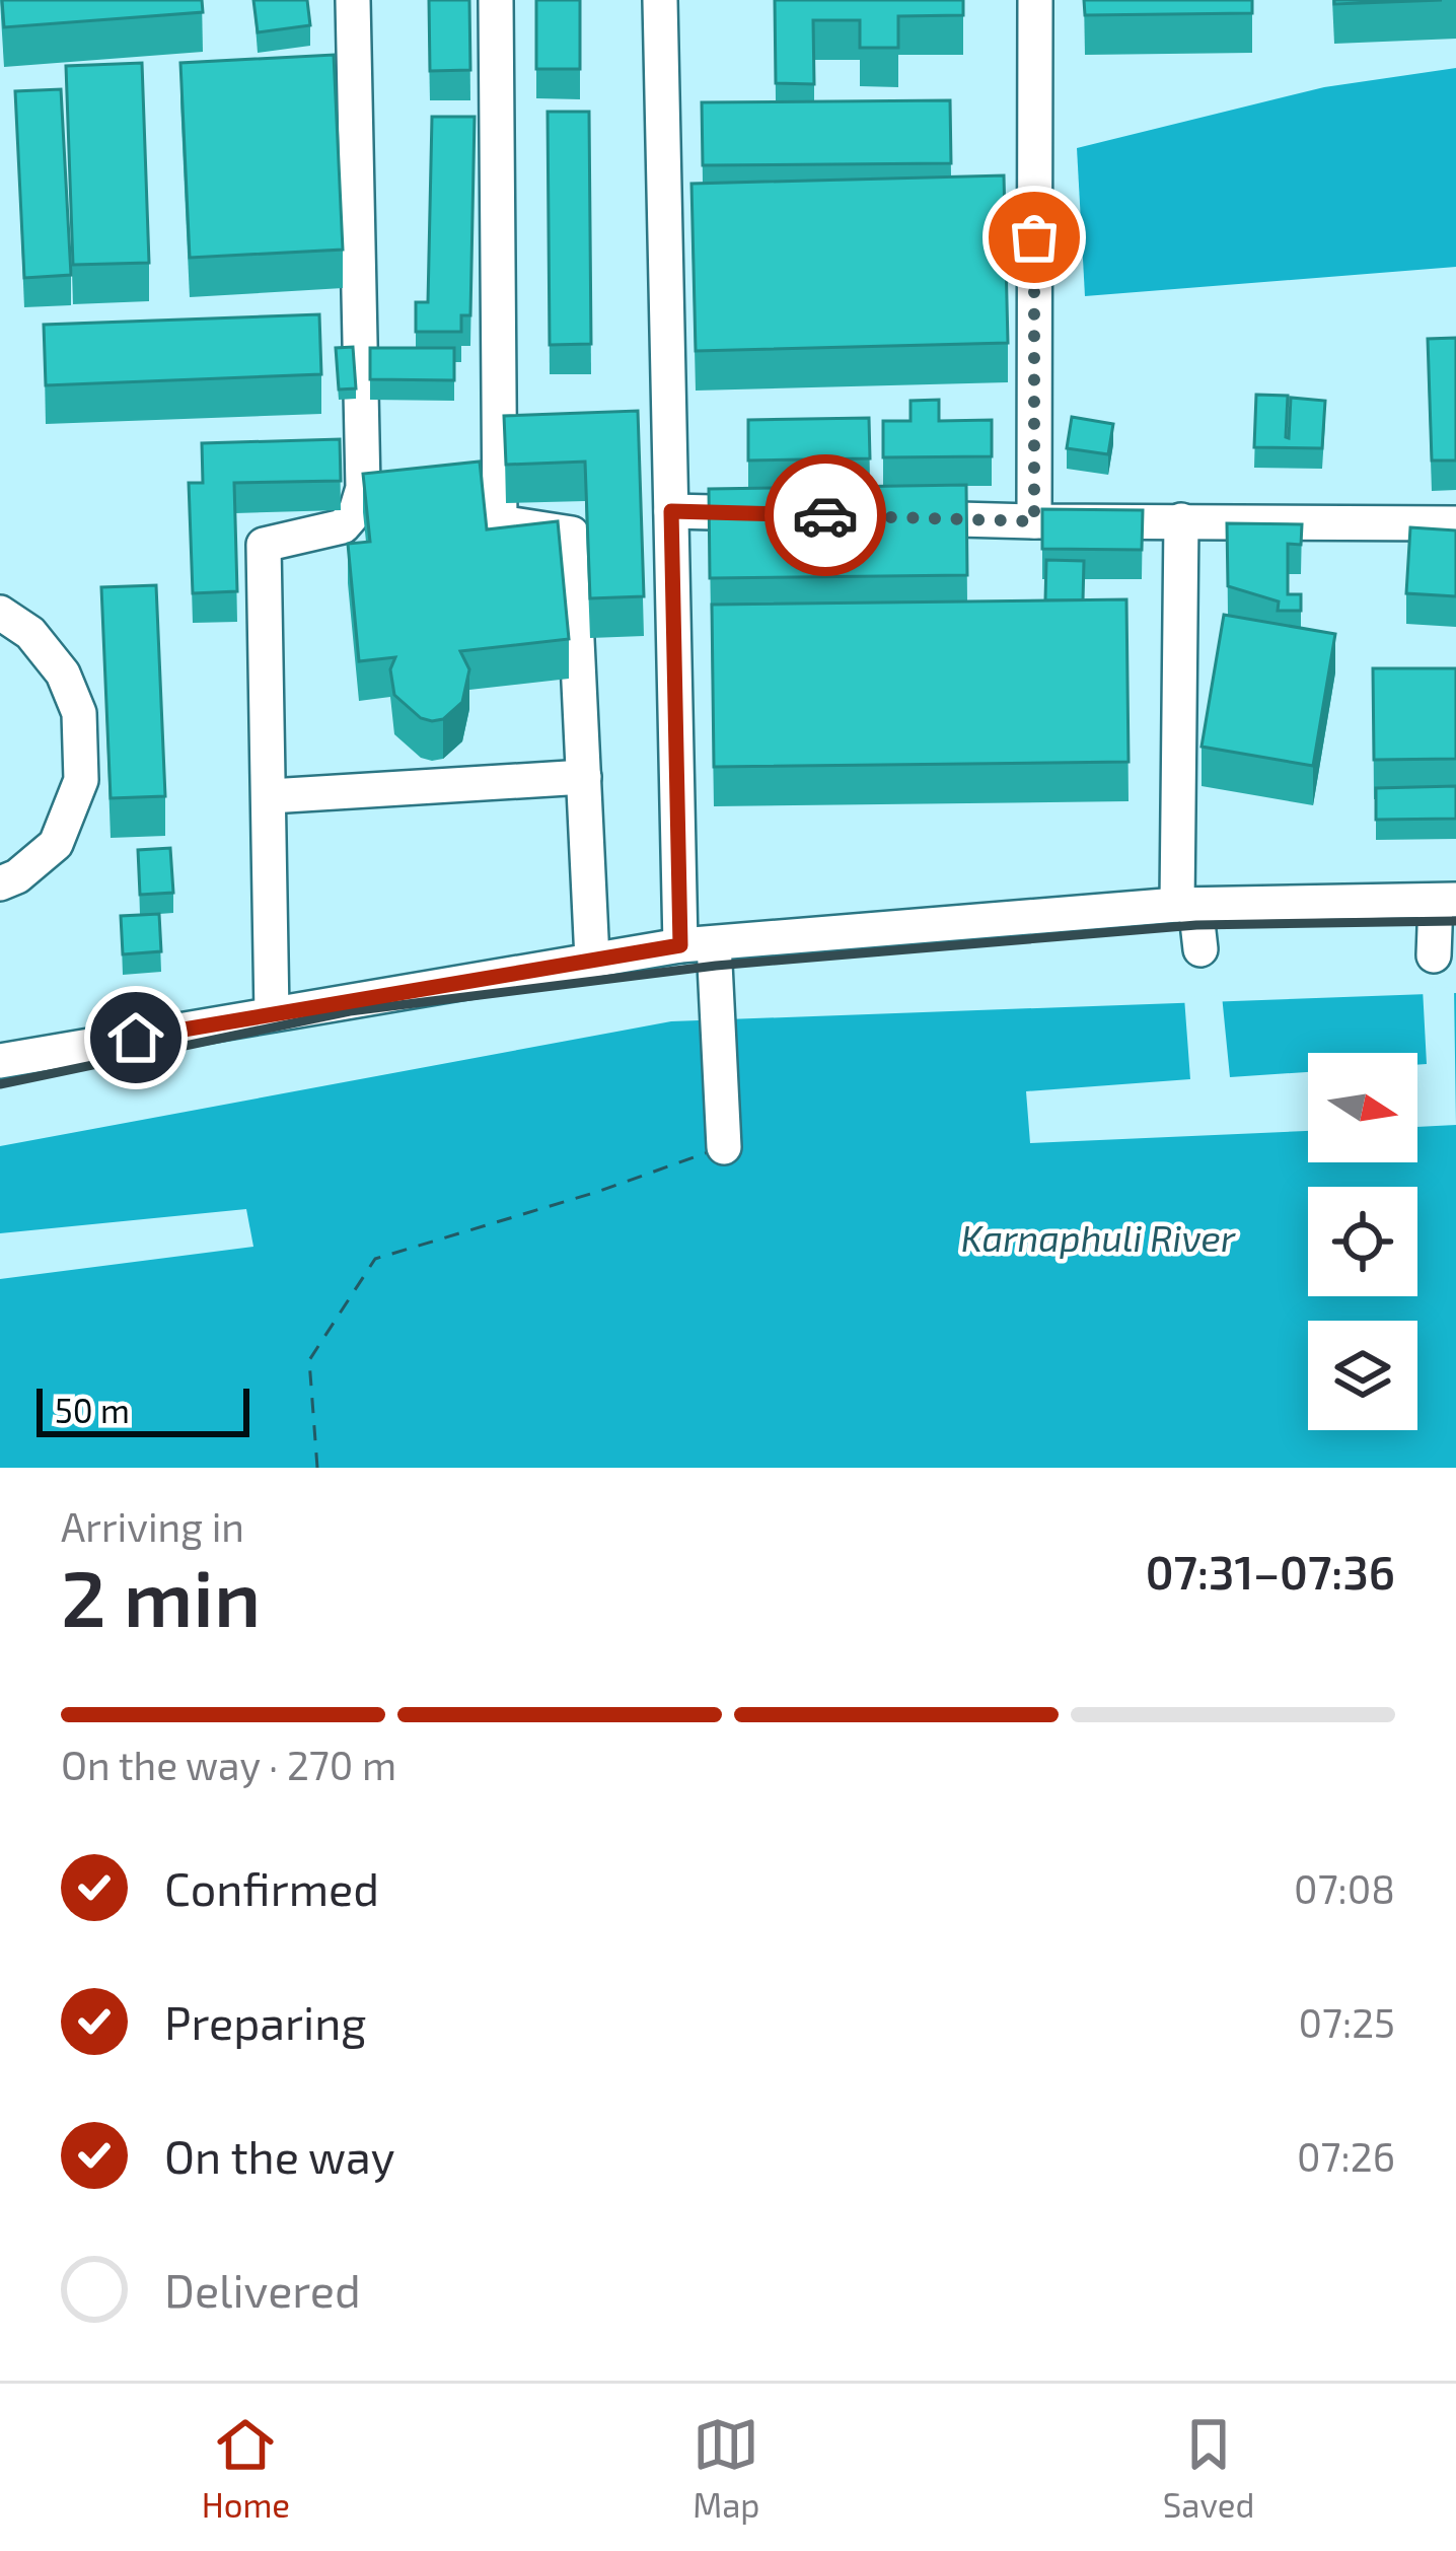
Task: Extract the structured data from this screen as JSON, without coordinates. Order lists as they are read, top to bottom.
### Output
{
  "water": ["Karnaphuli River"],
  "scale_bar": "50 m",
  "north": "right",
  "page": {
    "scale": "50 m",
    "heading": ["2 min", "Arriving in", "07:31–07:36"],
    "bar": "On the way · 270 m",
    "list": [
      ["Confirmed", "07:08"],
      ["Preparing", "07:25"],
      ["On the way", "07:26"],
      "Delivered"
    ],
    "tabs": ["Home", "Map", "Saved"]
  }
}
